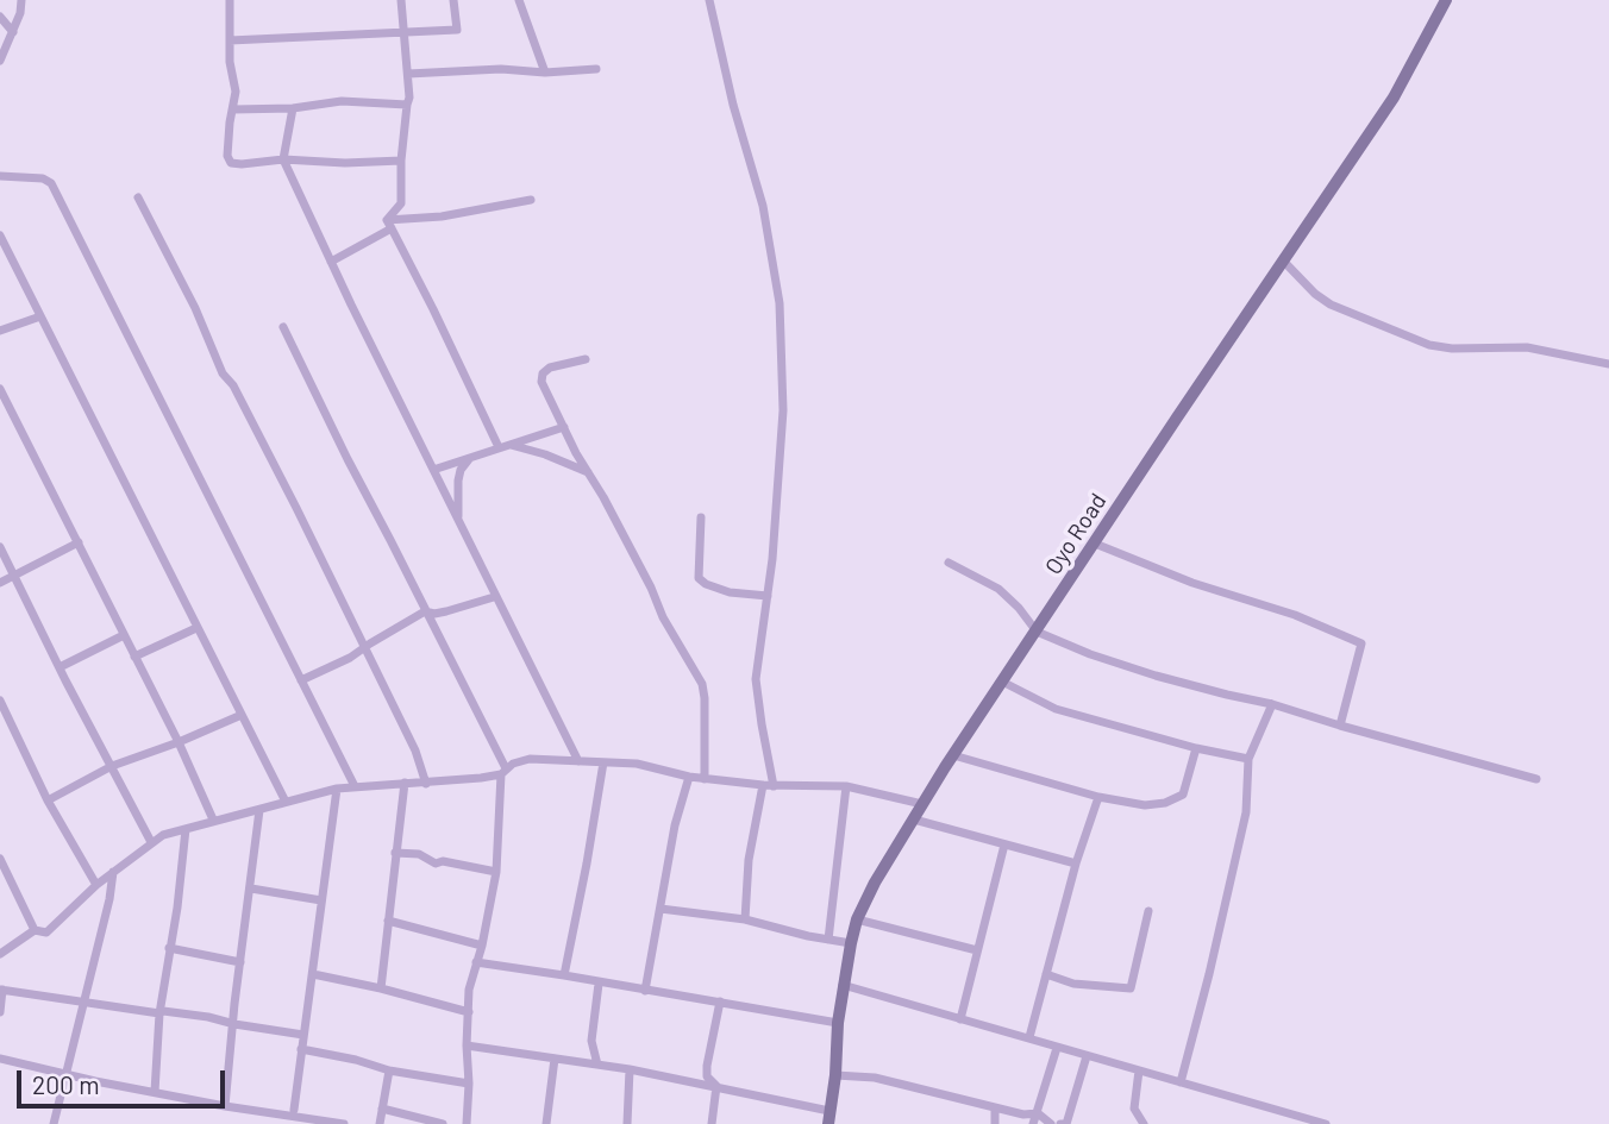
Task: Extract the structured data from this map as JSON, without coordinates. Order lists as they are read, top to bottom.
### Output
{
  "streets": {
    "street": ["Oyo Road"]
  },
  "scale_bar": "200 m"
}
